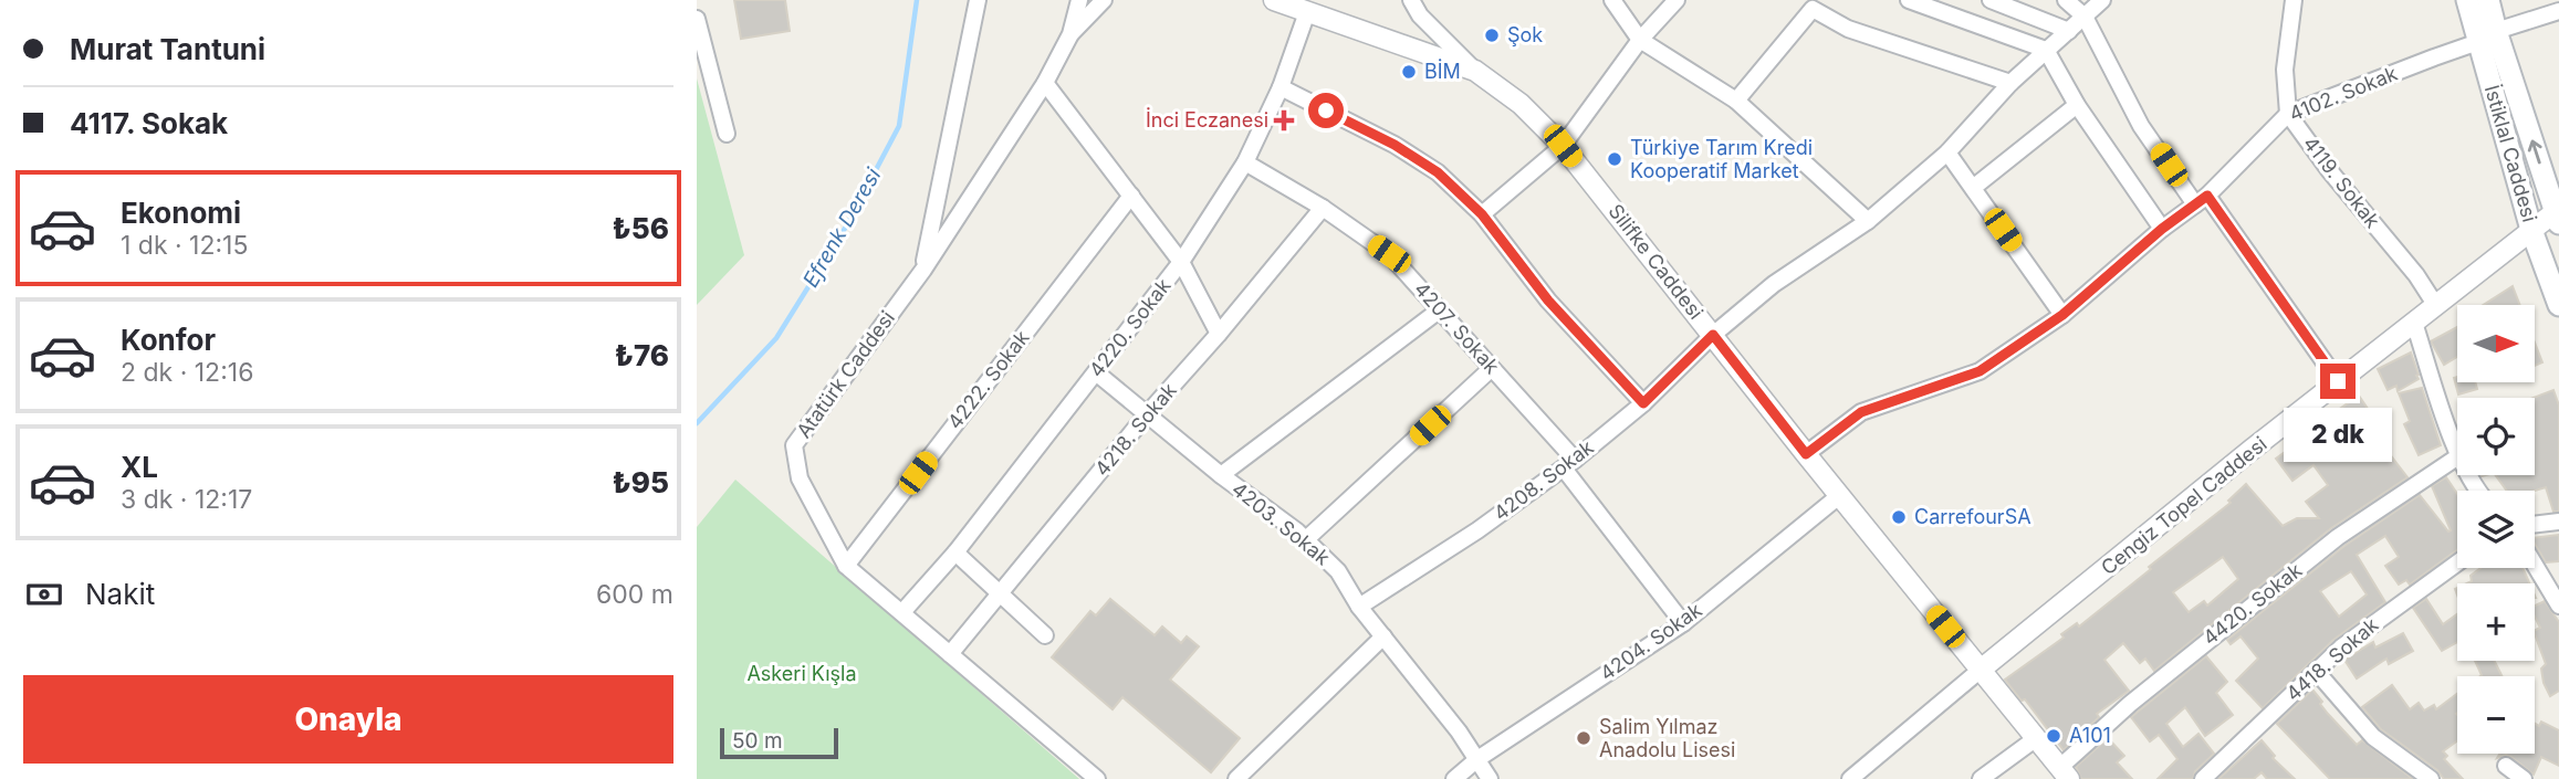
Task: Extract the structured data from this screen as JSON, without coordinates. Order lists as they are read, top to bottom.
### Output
{
  "streets": {
    "main road": ["İstiklal Caddesi"],
    "street": [
      "4102. Sokak",
      "4119. Sokak",
      "Silifke Caddesi",
      "4220. Sokak",
      "4207. Sokak",
      "Atatürk Caddesi",
      "4222. Sokak",
      "4218. Sokak",
      "4208. Sokak",
      "Cengiz Topel Caddesi",
      "4203. Sokak",
      "4420. Sokak",
      "4204. Sokak",
      "4418. Sokak"
    ]
  },
  "crossings": [
    ["4102. Sokak", "İstiklal Caddesi"],
    ["4102. Sokak", "4119. Sokak"],
    ["4102. Sokak", "Silifke Caddesi"],
    ["İstiklal Caddesi", "Cengiz Topel Caddesi"],
    ["4119. Sokak", "Cengiz Topel Caddesi"],
    ["Silifke Caddesi", "4220. Sokak"],
    ["Silifke Caddesi", "4208. Sokak"],
    ["Silifke Caddesi", "Cengiz Topel Caddesi"],
    ["Silifke Caddesi", "4420. Sokak"],
    ["Silifke Caddesi", "4204. Sokak"],
    ["4220. Sokak", "4207. Sokak"],
    ["4220. Sokak", "Atatürk Caddesi"],
    ["4220. Sokak", "4203. Sokak"],
    ["4207. Sokak", "4218. Sokak"],
    ["4207. Sokak", "4208. Sokak"],
    ["4207. Sokak", "4204. Sokak"],
    ["Atatürk Caddesi", "4222. Sokak"],
    ["Atatürk Caddesi", "4218. Sokak"],
    ["4218. Sokak", "4203. Sokak"],
    ["4208. Sokak", "4203. Sokak"],
    ["4203. Sokak", "4204. Sokak"]
  ],
  "water": ["Efrenk Deresi"],
  "parks": ["Askeri Kışla"],
  "places": {
    "other": [
      "Şok",
      "BİM",
      "Türkiye Tarım Kredi Kooperatif Market",
      "CarrefourSA",
      "A101",
      "Salim Yılmaz Anadolu Lisesi"
    ],
    "health": ["İnci Eczanesi"]
  },
  "scale_bar": "50 m",
  "north": "right",
  "page": {
    "banner": ["Murat Tantuni", "4117. Sokak"],
    "list": [
      {
        "name": "Ekonomi",
        "note": "1 dk · 12:15",
        "value": "₺56"
      },
      {
        "name": "Konfor",
        "note": "2 dk · 12:16",
        "value": "₺76"
      },
      {
        "name": "XL",
        "note": "3 dk · 12:17",
        "value": "₺95"
      }
    ],
    "map_buttons": ["+", "−"],
    "bubble": "2 dk",
    "pay": ["Nakit", "600 m"],
    "buttons": "Onayla",
    "scale": "50 m"
  }
}
